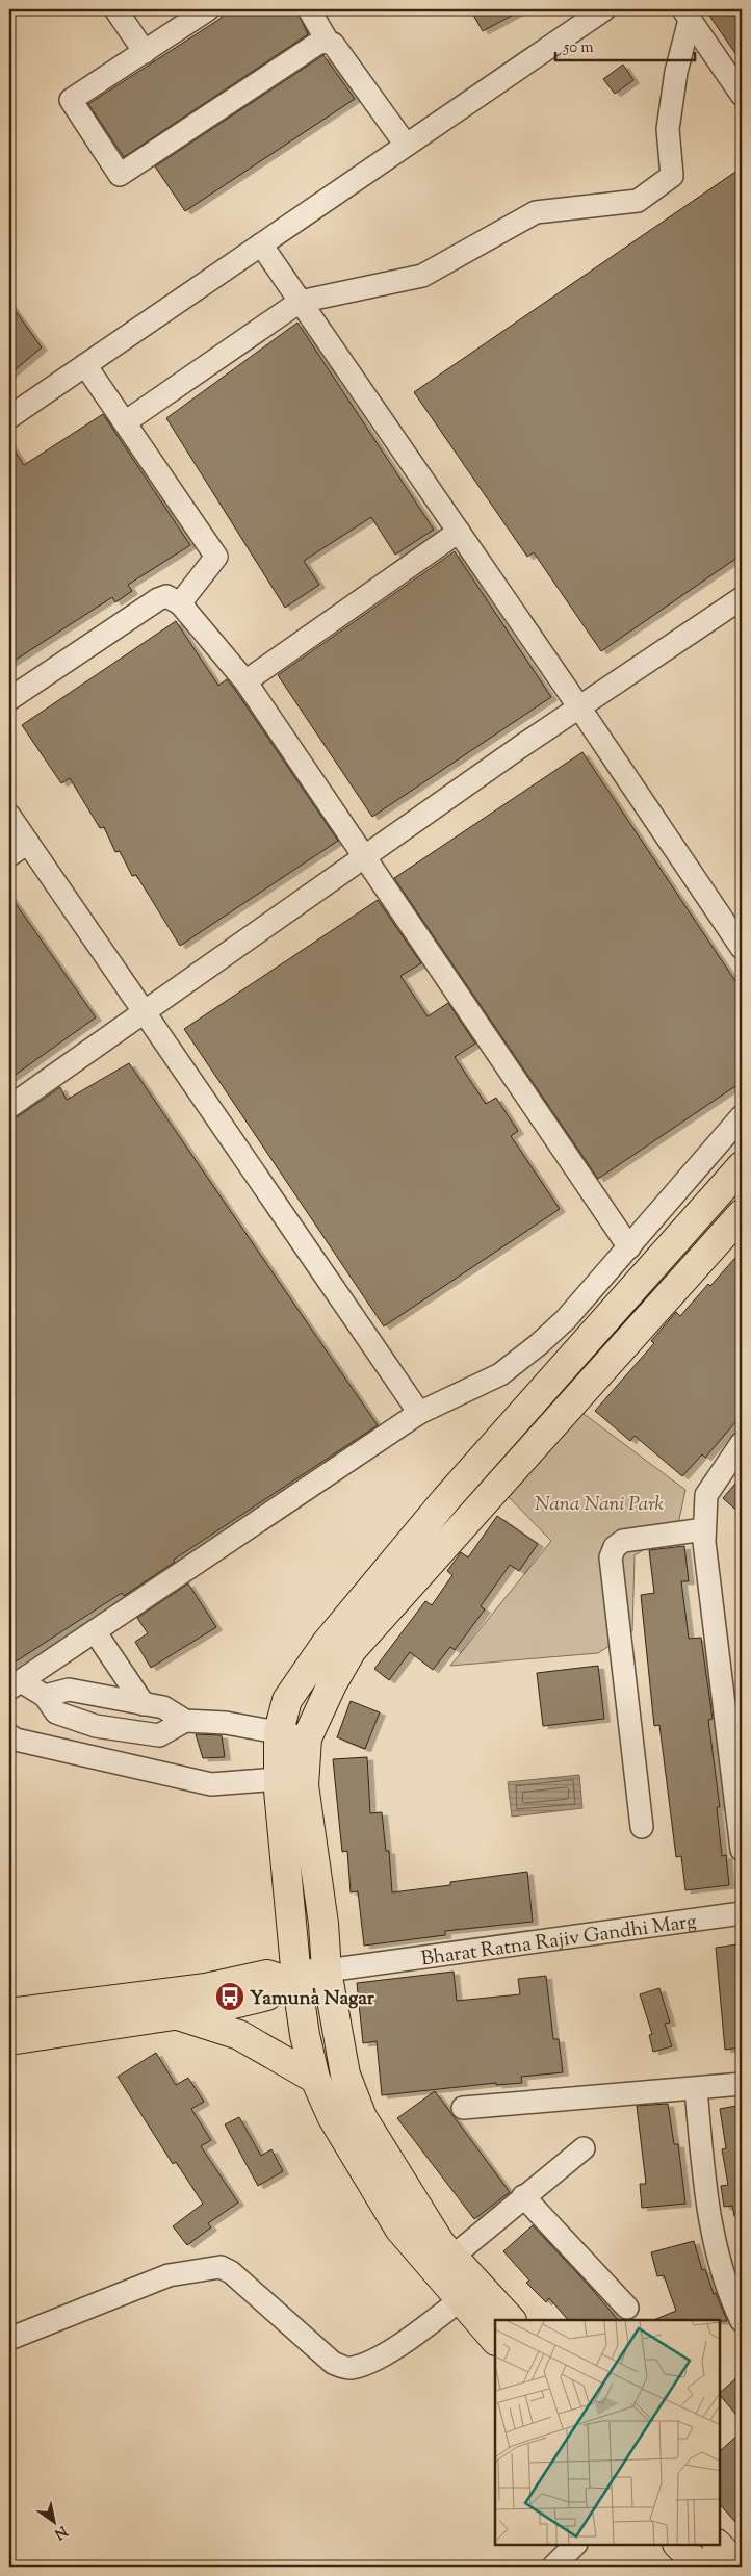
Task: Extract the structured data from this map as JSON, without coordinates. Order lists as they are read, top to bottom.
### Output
{
  "streets": {
    "street": ["Bharat Ratna Rajiv Gandhi Marg"]
  },
  "parks": ["Nana Nani Park"],
  "places": {
    "bus stop": ["Yamuna Nagar"]
  },
  "scale_bar": "50 m",
  "north": "bottom right"
}
